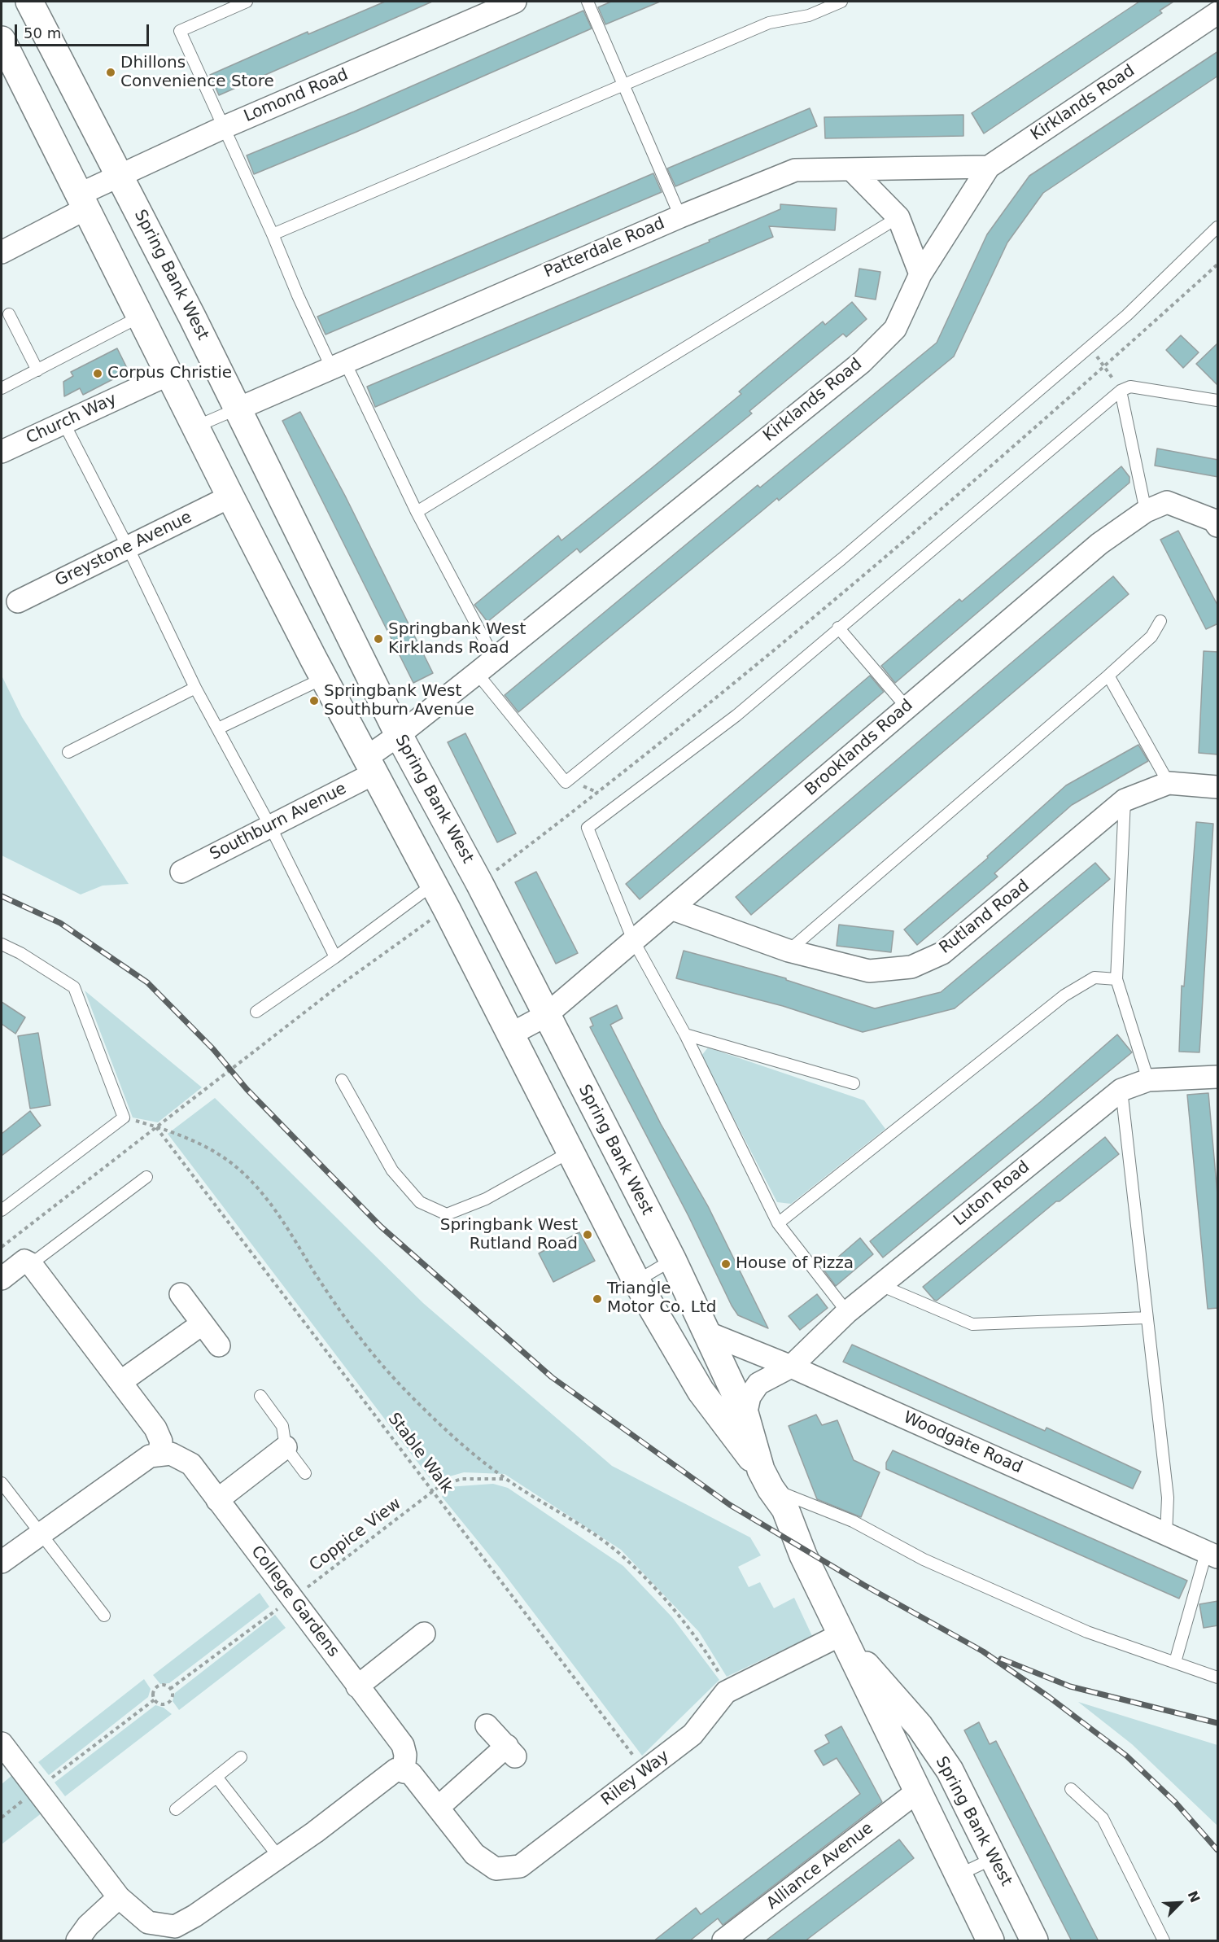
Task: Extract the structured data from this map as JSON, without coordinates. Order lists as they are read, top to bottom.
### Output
{
  "streets": {
    "street": [
      "Lomond Road",
      "Kirklands Road",
      "Patterdale Road",
      "Spring Bank West",
      "Church Way",
      "Greystone Avenue",
      "Brooklands Road",
      "Southburn Avenue",
      "Rutland Road",
      "Luton Road",
      "Woodgate Road",
      "College Gardens",
      "Riley Way",
      "Alliance Avenue"
    ],
    "path": ["Stable Walk", "Coppice View"]
  },
  "crossings": [
    ["Lomond Road", "Spring Bank West"],
    ["Kirklands Road", "Patterdale Road"],
    ["Kirklands Road", "Spring Bank West"],
    ["Kirklands Road", "Southburn Avenue"],
    ["Patterdale Road", "Spring Bank West"],
    ["Spring Bank West", "Church Way"],
    ["Spring Bank West", "Greystone Avenue"],
    ["Spring Bank West", "Brooklands Road"],
    ["Spring Bank West", "Southburn Avenue"],
    ["Spring Bank West", "Luton Road"],
    ["Spring Bank West", "Woodgate Road"],
    ["Spring Bank West", "Riley Way"],
    ["Spring Bank West", "Alliance Avenue"],
    ["Brooklands Road", "Rutland Road"],
    ["Luton Road", "Woodgate Road"],
    ["Stable Walk", "Coppice View"],
    ["Stable Walk", "Riley Way"],
    ["Coppice View", "College Gardens"],
    ["College Gardens", "Riley Way"]
  ],
  "places": [
    "Dhillons Convenience Store",
    "Corpus Christie",
    "Springbank West Kirklands Road",
    "Springbank West Southburn Avenue",
    "Springbank West Rutland Road",
    "House of Pizza",
    "Triangle Motor Co. Ltd"
  ],
  "scale_bar": "50 m",
  "north": "top right"
}
